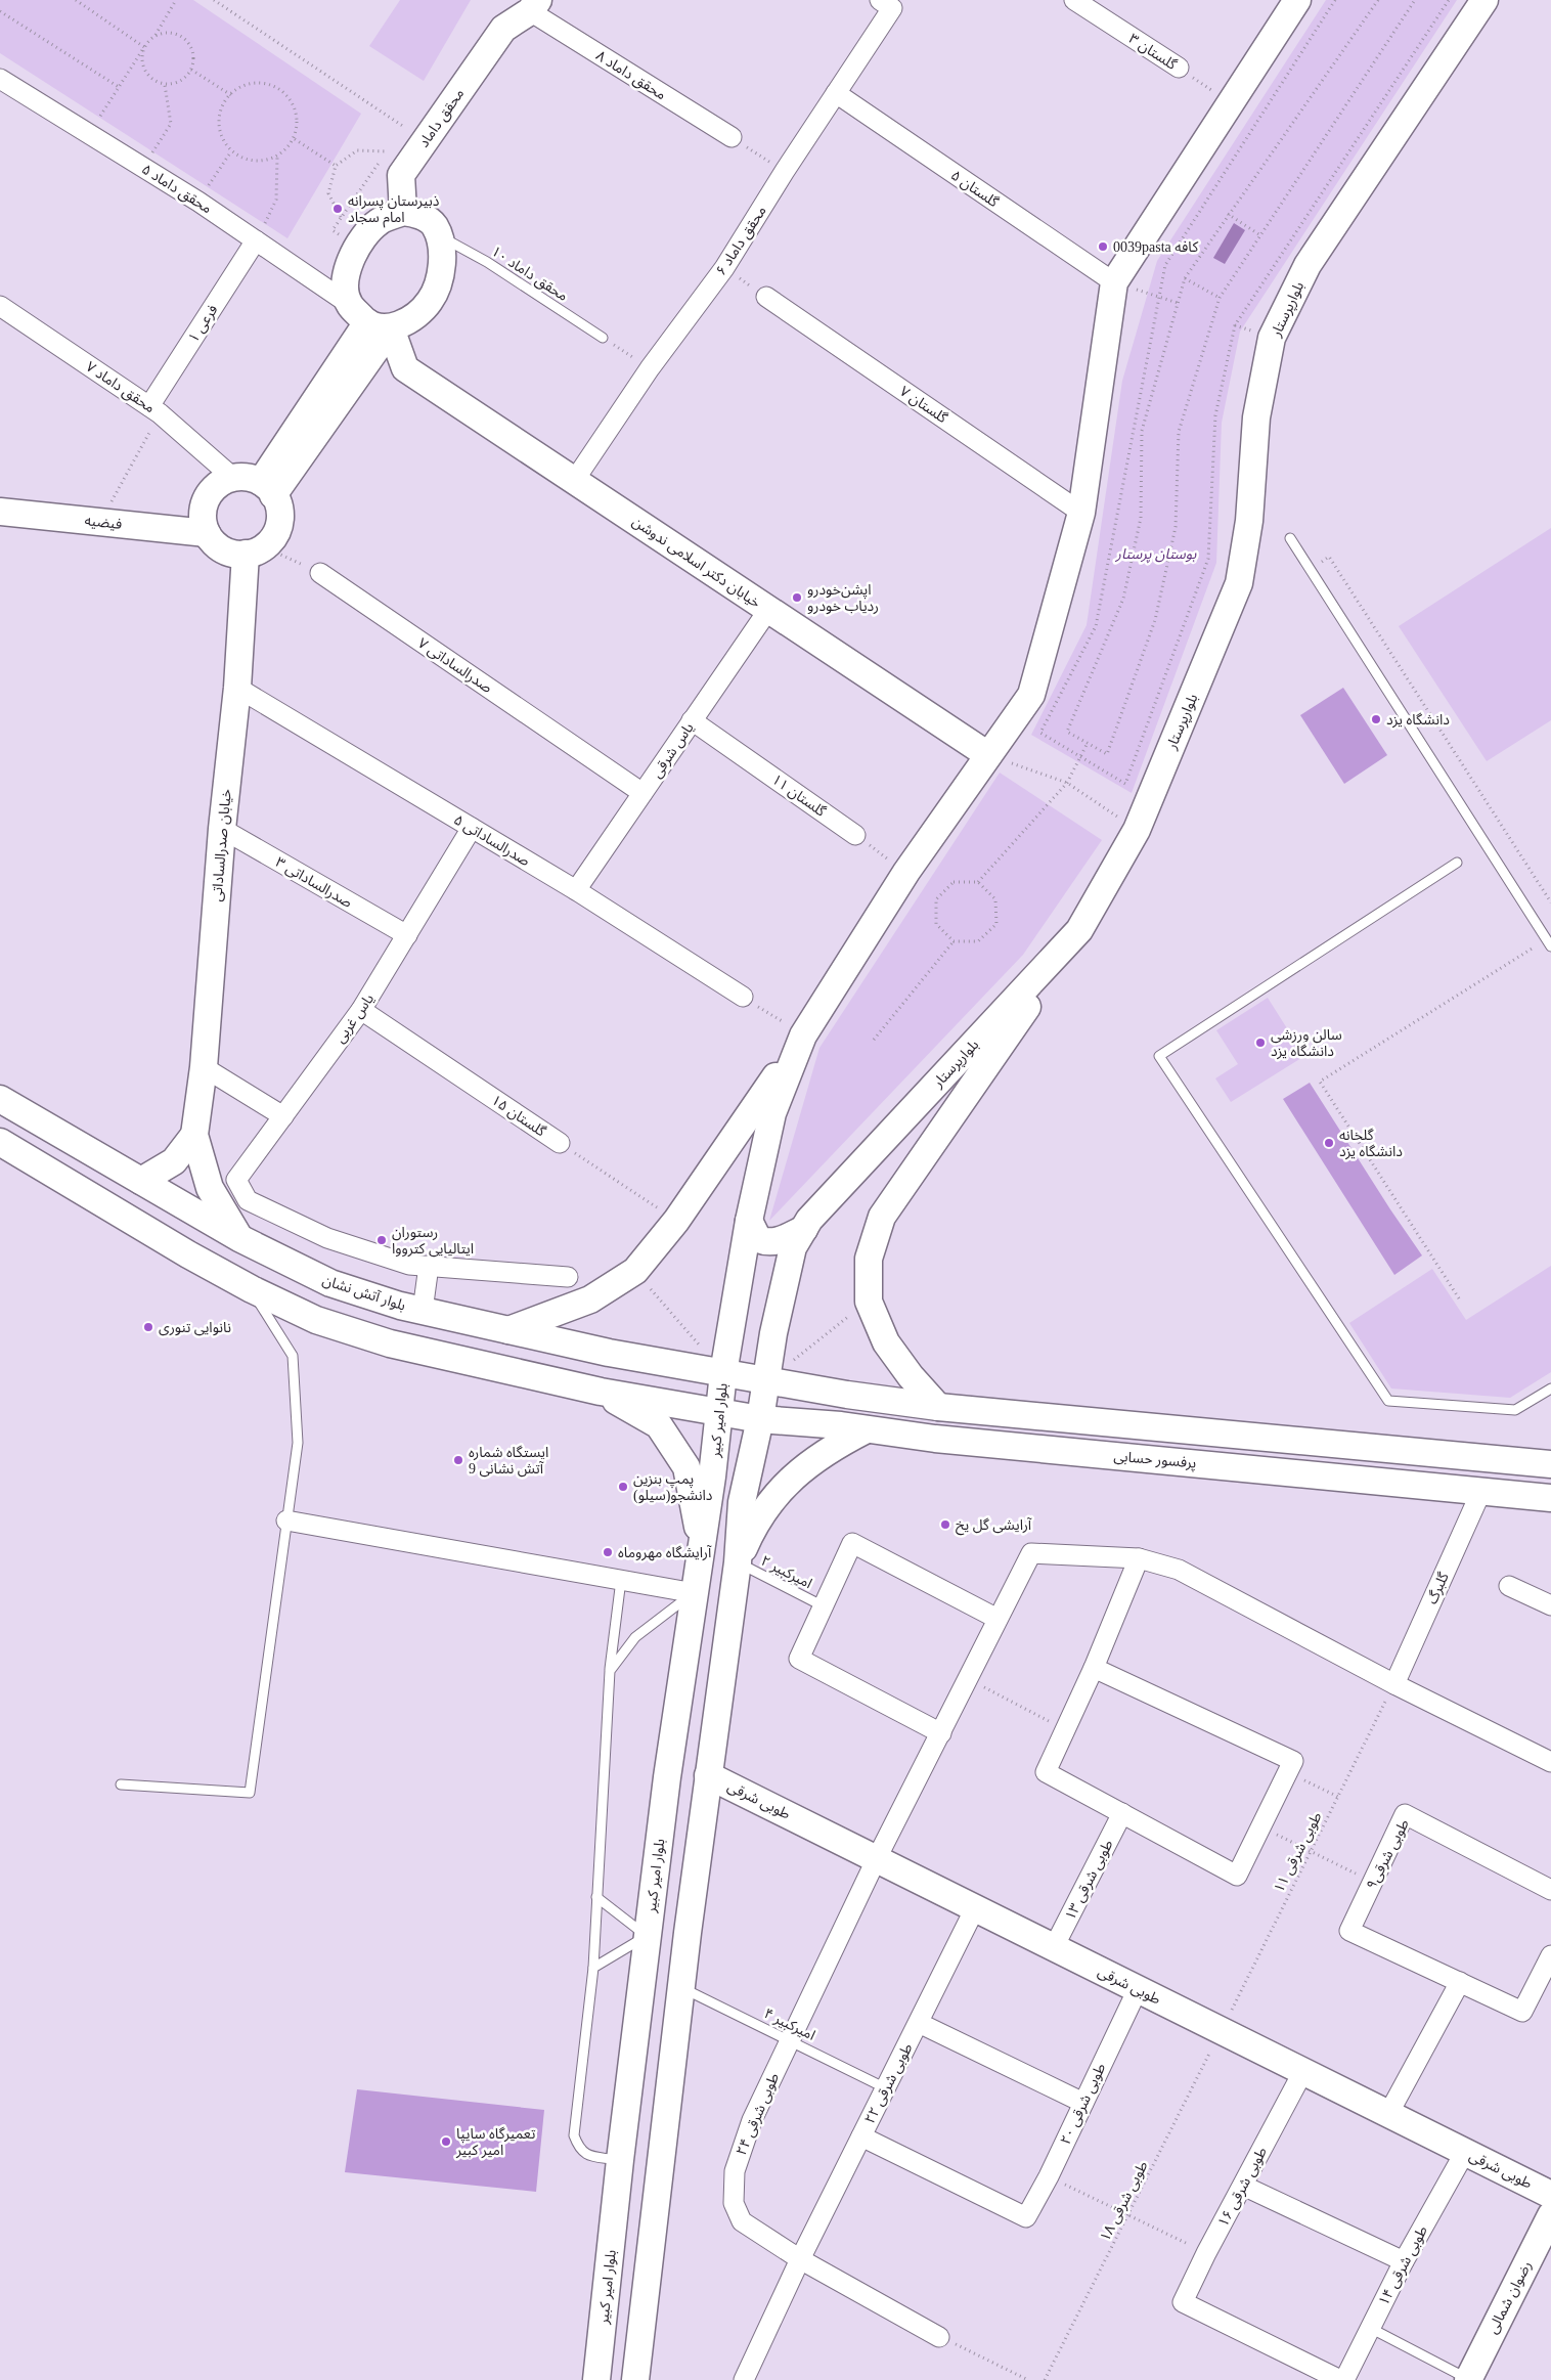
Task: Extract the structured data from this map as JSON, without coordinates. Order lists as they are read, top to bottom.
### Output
{
  "streets": {
    "street": [
      "گلستان ۳",
      "محقق داماد ۸",
      "محقق داماد",
      "محقق داماد ۵",
      "گلستان ۵",
      "محقق داماد ۶",
      "بلوارپرستار",
      "فرعی ۱",
      "محقق داماد ۷",
      "گلستان ۷",
      "فیضیه",
      "خيابان دکتر اسلامی ندوشن",
      "صدرالساداتی ۷",
      "یاس شرقی",
      "گلستان ۱۱",
      "صدرالساداتی ۵",
      "خیابان صدرالساداتی",
      "صدرالساداتی ۳",
      "یاس غربی",
      "گلستان ۱۵",
      "بلوار آتش نشان",
      "بلوار امیر کبیر",
      "پرفسور حسابی",
      "گلبرگ",
      "طوبی شرقی",
      "طوبی شرقی۹",
      "طوبی شرقی ۱۳",
      "طوبی شرقی ۲۲",
      "طوبی شرقی ۲۰",
      "طوبی شرقی ۲۴",
      "طوبی شرقی ۱۶",
      "طوبی شرقی ۱۴",
      "رضوان شمالی"
    ],
    "lane": ["محقق داماد ۱۰", "امیرکبیر ۲", "امیرکبیر ۴"],
    "path": ["طوبی شرقی ۱۱", "طوبی شرقی ۱۸"]
  },
  "crossings": [
    ["محقق داماد ۸", "محقق داماد"],
    ["محقق داماد", "محقق داماد ۵"],
    ["محقق داماد", "محقق داماد ۱۰"],
    ["محقق داماد", "خيابان دکتر اسلامی ندوشن"],
    ["محقق داماد ۵", "محقق داماد ۱۰"],
    ["محقق داماد ۵", "فرعی ۱"],
    ["محقق داماد ۵", "خيابان دکتر اسلامی ندوشن"],
    ["گلستان ۵", "محقق داماد ۶"],
    ["محقق داماد ۶", "خيابان دکتر اسلامی ندوشن"],
    ["محقق داماد ۱۰", "خيابان دکتر اسلامی ندوشن"],
    ["بلوارپرستار", "بلوار آتش نشان"],
    ["فرعی ۱", "محقق داماد ۷"],
    ["محقق داماد ۷", "فیضیه"],
    ["محقق داماد ۷", "خیابان صدرالساداتی"],
    ["فیضیه", "خیابان صدرالساداتی"],
    ["خيابان دکتر اسلامی ندوشن", "یاس شرقی"],
    ["صدرالساداتی ۷", "یاس شرقی"],
    ["یاس شرقی", "گلستان ۱۱"],
    ["یاس شرقی", "صدرالساداتی ۵"],
    ["صدرالساداتی ۵", "خیابان صدرالساداتی"],
    ["صدرالساداتی ۵", "یاس غربی"],
    ["خیابان صدرالساداتی", "صدرالساداتی ۳"],
    ["صدرالساداتی ۳", "یاس غربی"],
    ["یاس غربی", "گلستان ۱۵"],
    ["بلوار آتش نشان", "بلوار امیر کبیر"],
    ["پرفسور حسابی", "گلبرگ"],
    ["گلبرگ", "طوبی شرقی ۱۱"],
    ["طوبی شرقی", "طوبی شرقی ۱۱"],
    ["طوبی شرقی", "طوبی شرقی ۱۳"],
    ["طوبی شرقی", "طوبی شرقی ۲۲"],
    ["طوبی شرقی", "طوبی شرقی ۲۰"],
    ["طوبی شرقی", "طوبی شرقی ۲۴"],
    ["طوبی شرقی", "طوبی شرقی ۱۶"],
    ["طوبی شرقی", "طوبی شرقی ۱۸"],
    ["طوبی شرقی", "طوبی شرقی ۱۴"],
    ["طوبی شرقی ۱۱", "طوبی شرقی ۱۸"],
    ["امیرکبیر ۴", "طوبی شرقی ۲۲"],
    ["امیرکبیر ۴", "طوبی شرقی ۲۴"],
    ["طوبی شرقی ۲۲", "طوبی شرقی ۲۰"],
    ["طوبی شرقی ۲۲", "طوبی شرقی ۲۴"],
    ["طوبی شرقی ۱۶", "طوبی شرقی ۱۴"]
  ],
  "parks": ["بوستان پرستار"],
  "places": [
    "ذبیرستان پسرانه امام سجاد",
    "0039pasta کافه",
    "اپشن‌خودرو ردیاب خودرو",
    "دانشگاه یزد",
    "سالن ورزشی دانشگاه یزد",
    "گلخانه دانشگاه یزد",
    "رستوران ایتالیایی کترووا",
    "نانوایی تنوری",
    "ایستگاه شماره 9 آتش نشانی",
    "پمپ بنزین دانشجو(سیلو)",
    "آرایشی گل یخ",
    "آرایشگاه مهروماه",
    "تعمیرگاه سایپا امیر کبیر"
  ]
}
